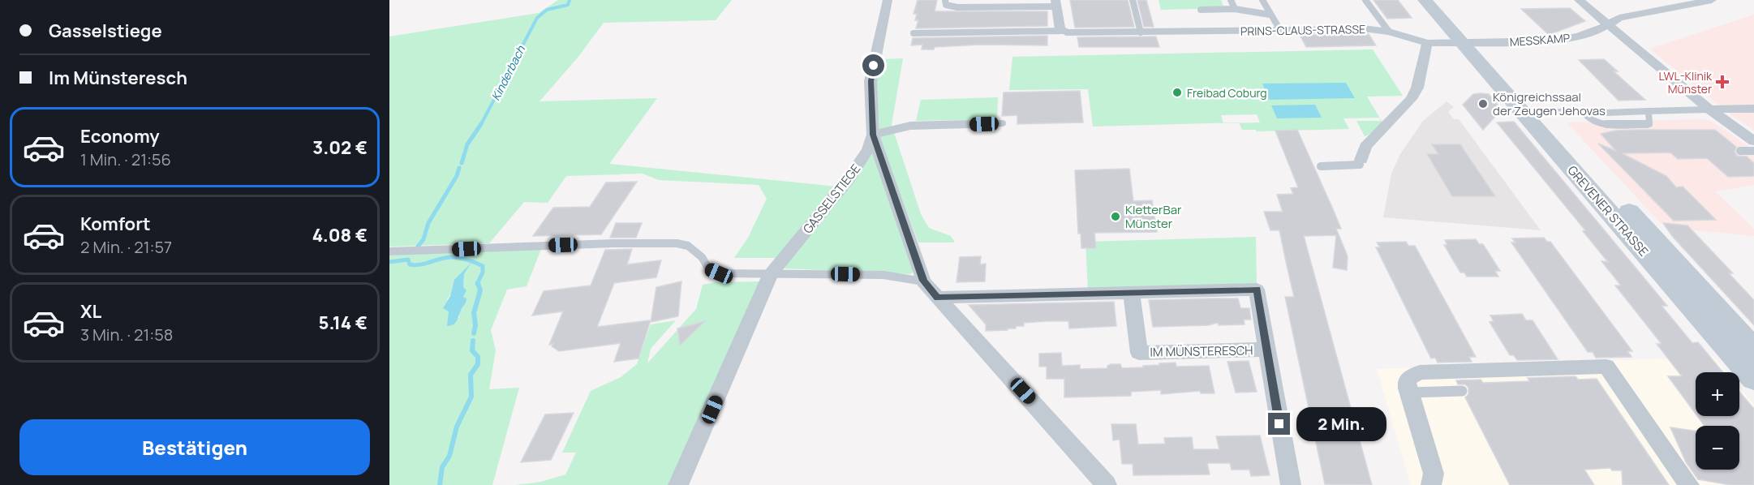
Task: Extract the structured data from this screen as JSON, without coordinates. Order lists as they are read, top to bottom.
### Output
{
  "streets": {
    "main road": ["GREVENER STRASSE"],
    "street": [
      "PRINS-CLAUS-STRASSE",
      "MESSKAMP",
      "GASSELSTIEGE",
      "IM MÜNSTERESCH"
    ]
  },
  "crossings": [
    ["PRINS-CLAUS-STRASSE", "MESSKAMP"],
    ["PRINS-CLAUS-STRASSE", "GREVENER STRASSE"],
    ["MESSKAMP", "GREVENER STRASSE"]
  ],
  "water": ["Kinderbach"],
  "places": {
    "health": ["LWL-Klinik Münster"],
    "other": ["Freibad Coburg", "Königreichssaal der Zeugen Jehovas", "KletterBar Münster"]
  },
  "page": {
    "banner": ["Gasselstiege", "Im Münsteresch"],
    "list": [
      {
        "name": "Economy",
        "note": "1 Min. · 21:56",
        "value": "3.02 €"
      },
      {
        "name": "Komfort",
        "note": "2 Min. · 21:57",
        "value": "4.08 €"
      },
      {
        "name": "XL",
        "note": "3 Min. · 21:58",
        "value": "5.14 €"
      }
    ],
    "map_buttons": ["+", "−"],
    "bubble": "2 Min.",
    "buttons": "Bestätigen"
  }
}
